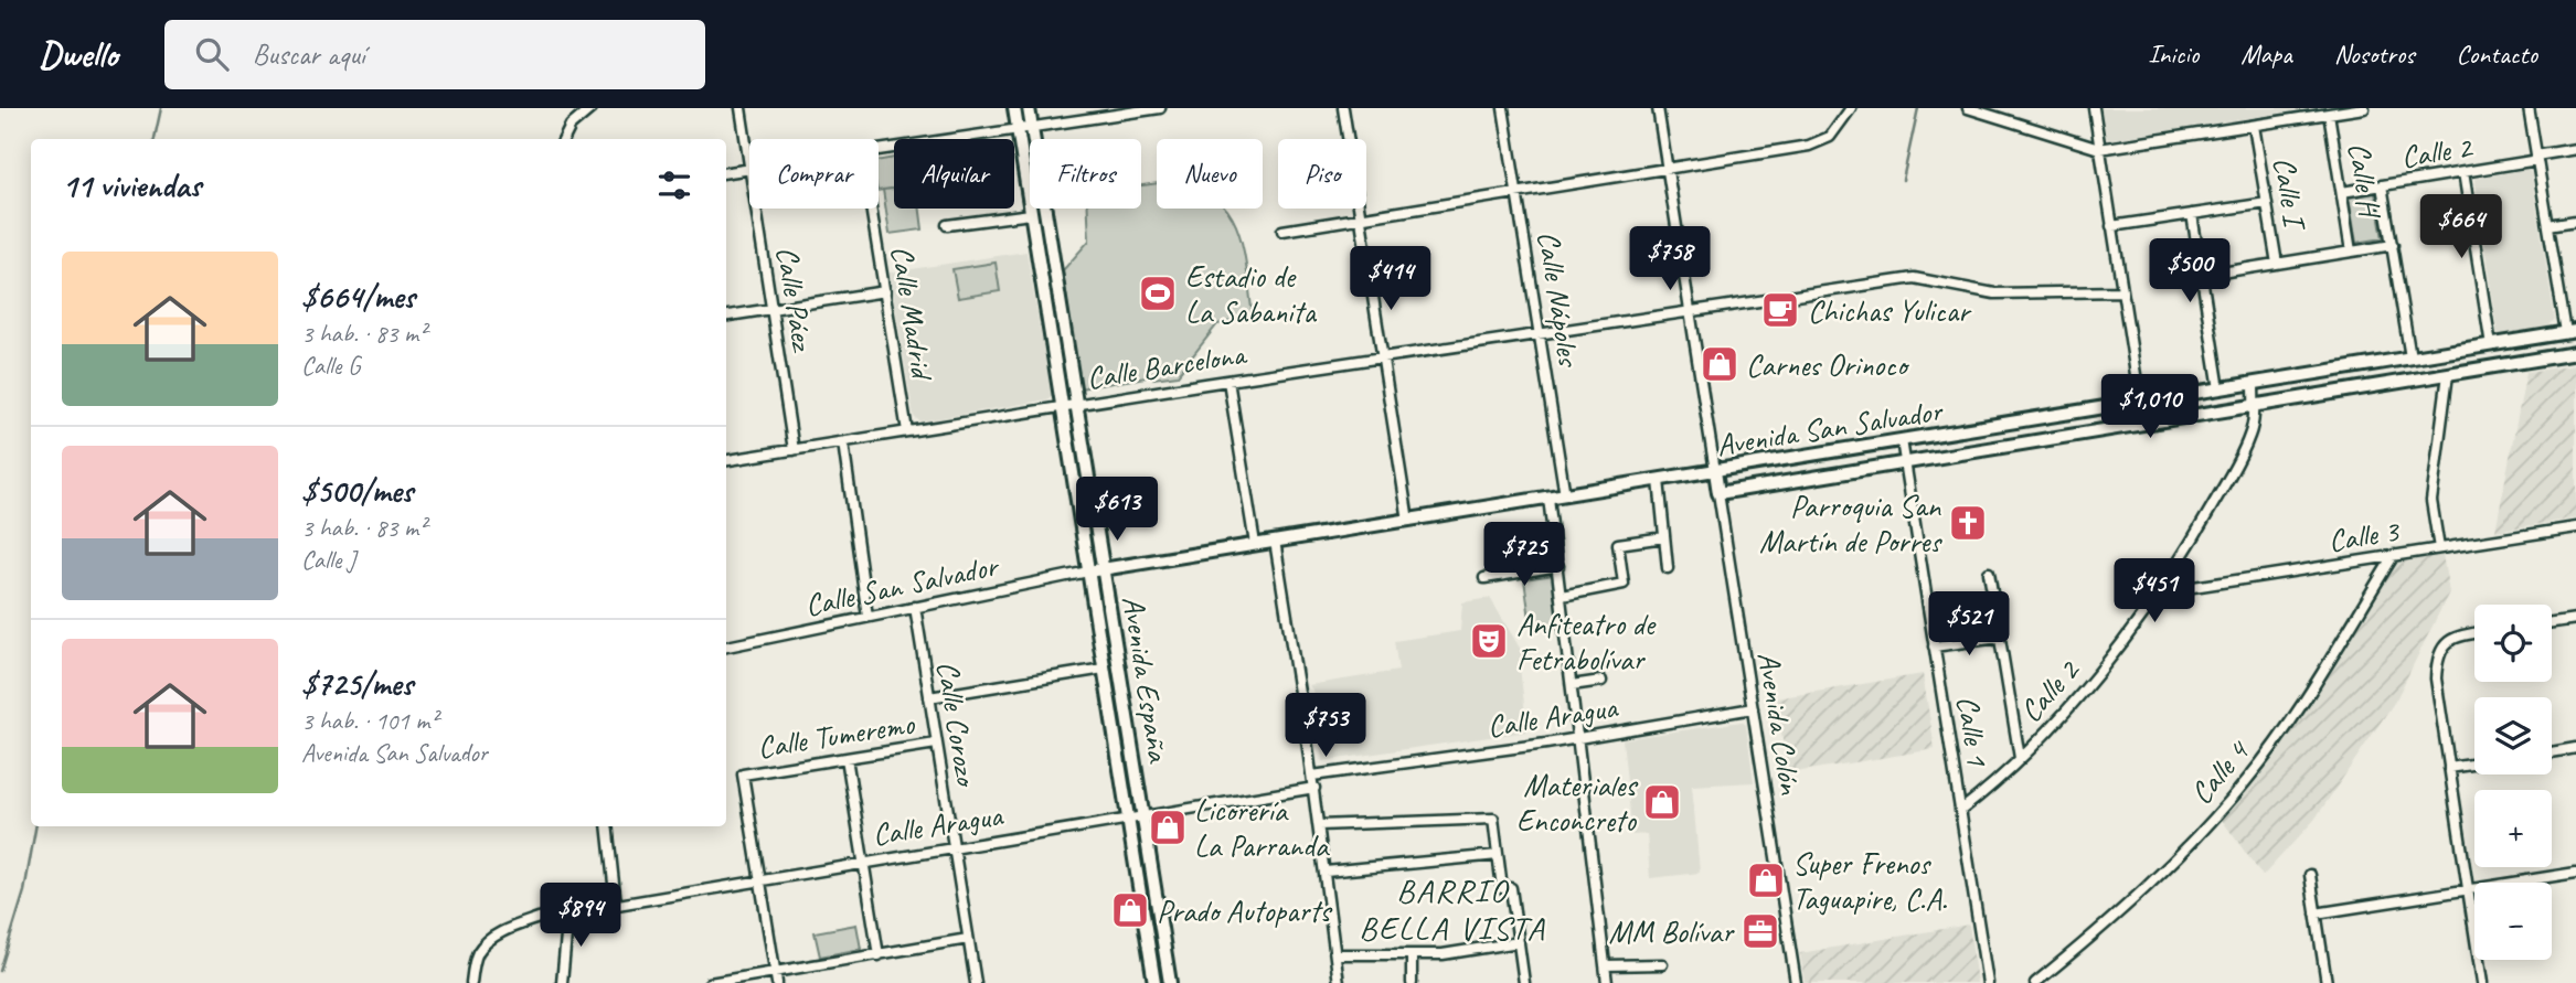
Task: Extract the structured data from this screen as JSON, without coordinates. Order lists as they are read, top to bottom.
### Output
{
  "streets": {
    "street": [
      "Calle 2",
      "Calle H",
      "Calle I",
      "Calle Páez",
      "Calle Nápoles",
      "Calle Madrid",
      "Calle Barcelona",
      "Avenida San Salvador",
      "Calle 3",
      "Calle San Salvador",
      "Avenida España",
      "Calle Aragua",
      "Calle Corozo",
      "Avenida Colón",
      "Calle 1",
      "Calle Tumeremo",
      "Calle 4"
    ]
  },
  "crossings": [
    ["Calle 2", "Calle H"],
    ["Calle 2", "Avenida San Salvador"],
    ["Calle 2", "Calle 3"],
    ["Calle 2", "Calle 1"],
    ["Calle H", "Avenida San Salvador"],
    ["Calle Páez", "Calle Barcelona"],
    ["Calle Nápoles", "Calle Barcelona"],
    ["Calle Nápoles", "Avenida San Salvador"],
    ["Calle Madrid", "Calle Barcelona"],
    ["Calle Barcelona", "Avenida España"],
    ["Avenida San Salvador", "Calle San Salvador"],
    ["Avenida San Salvador", "Avenida España"],
    ["Avenida San Salvador", "Avenida Colón"],
    ["Avenida San Salvador", "Calle 1"],
    ["Calle 3", "Calle 4"],
    ["Calle San Salvador", "Avenida España"],
    ["Calle San Salvador", "Calle Corozo"],
    ["Avenida España", "Calle Aragua"],
    ["Avenida España", "Calle Tumeremo"],
    ["Calle Aragua", "Calle Corozo"],
    ["Calle Aragua", "Avenida Colón"],
    ["Calle Aragua", "Calle Tumeremo"],
    ["Calle Corozo", "Calle Tumeremo"]
  ],
  "districts": ["BARRIO BELLA VISTA"],
  "places": {
    "sports": ["Estadio de La Sabanita"],
    "cafe": ["Chichas Yulicar"],
    "shop": [
      "Carnes Orinoco",
      "Materiales Enconcreto",
      "Licorería La Parranda",
      "Super Frenos Taguapire, C.A.",
      "Prado Autoparts"
    ],
    "church": ["Parroquia San Martín de Porres"],
    "theatre": ["Anfiteatro de Fetrabolívar"],
    "office": ["MM Bolívar"]
  },
  "page": {
    "header": "Dwello",
    "search": "Buscar aquí",
    "nav": [
      "Inicio",
      "Mapa",
      "Nosotros",
      "Contacto"
    ],
    "chip": [
      "Comprar",
      "Alquilar",
      "Filtros",
      "Nuevo",
      "Piso"
    ],
    "heading": "11 viviendas",
    "price": [
      "$664",
      "$758",
      "$500",
      "$414",
      "$1,010",
      "$613",
      "$725",
      "$451",
      "$521",
      "$753",
      "$894"
    ],
    "list": [
      {
        "name": "$664/mes",
        "note": "3 hab. · 83 m² · Calle G"
      },
      {
        "name": "$500/mes",
        "note": "3 hab. · 83 m² · Calle J"
      },
      {
        "name": "$725/mes",
        "note": "3 hab. · 101 m² · Avenida San Salvador"
      }
    ],
    "map_buttons": ["+", "−"]
  }
}
